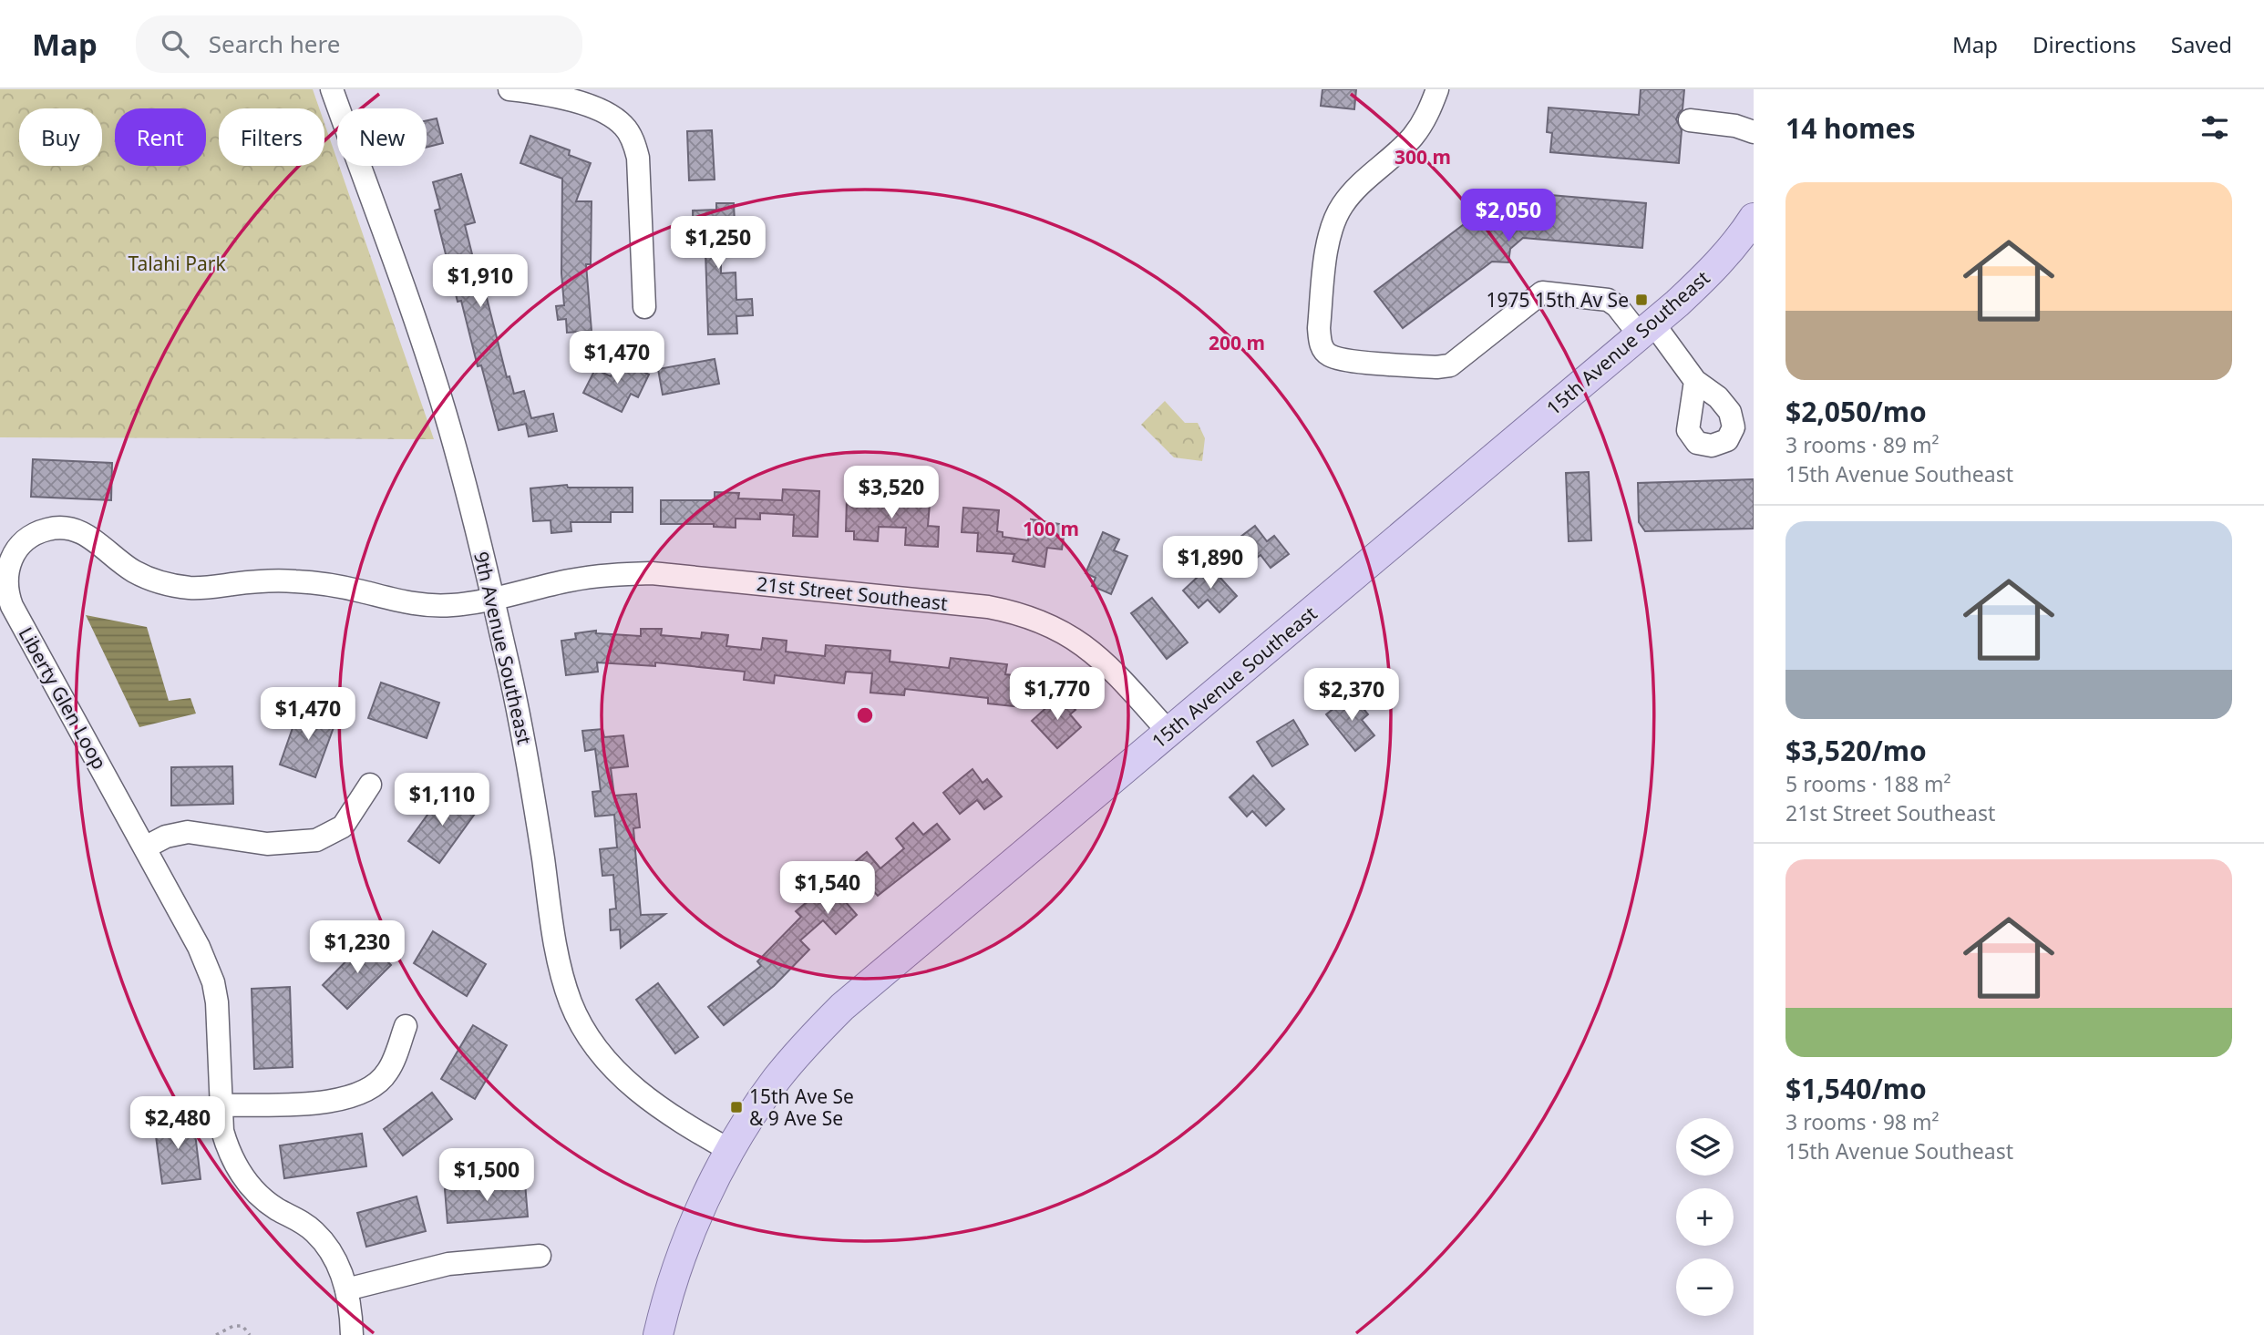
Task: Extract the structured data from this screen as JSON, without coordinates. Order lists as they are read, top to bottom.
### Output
{
  "streets": {
    "main road": ["15th Avenue Southeast"],
    "street": ["21st Street Southeast", "9th Avenue Southeast", "Liberty Glen Loop"]
  },
  "crossings": [
    ["15th Avenue Southeast", "21st Street Southeast"],
    ["15th Avenue Southeast", "9th Avenue Southeast"],
    ["21st Street Southeast", "9th Avenue Southeast"],
    ["21st Street Southeast", "Liberty Glen Loop"],
    ["9th Avenue Southeast", "Liberty Glen Loop"]
  ],
  "parks": ["Talahi Park"],
  "places": {
    "transit": ["1975 15th Av Se", "15th Ave Se & 9 Ave Se"]
  },
  "page": {
    "header": "Map",
    "search": "Search here",
    "nav": ["Map", "Directions", "Saved"],
    "heading": "14 homes",
    "chip": [
      "Buy",
      "Rent",
      "Filters",
      "New"
    ],
    "list": [
      {
        "name": "$2,050/mo",
        "note": "3 rooms · 89 m² · 15th Avenue Southeast"
      },
      {
        "name": "$3,520/mo",
        "note": "5 rooms · 188 m² · 21st Street Southeast"
      },
      {
        "name": "$1,540/mo",
        "note": "3 rooms · 98 m² · 15th Avenue Southeast"
      }
    ],
    "price": [
      "$2,050",
      "$1,250",
      "$1,910",
      "$1,470",
      "$3,520",
      "$1,890",
      "$1,770",
      "$2,370",
      "$1,470",
      "$1,110",
      "$1,540",
      "$1,230",
      "$2,480",
      "$1,500"
    ],
    "map_buttons": ["+", "−"]
  },
  "rings": ["300 m", "200 m", "100 m"]
}
